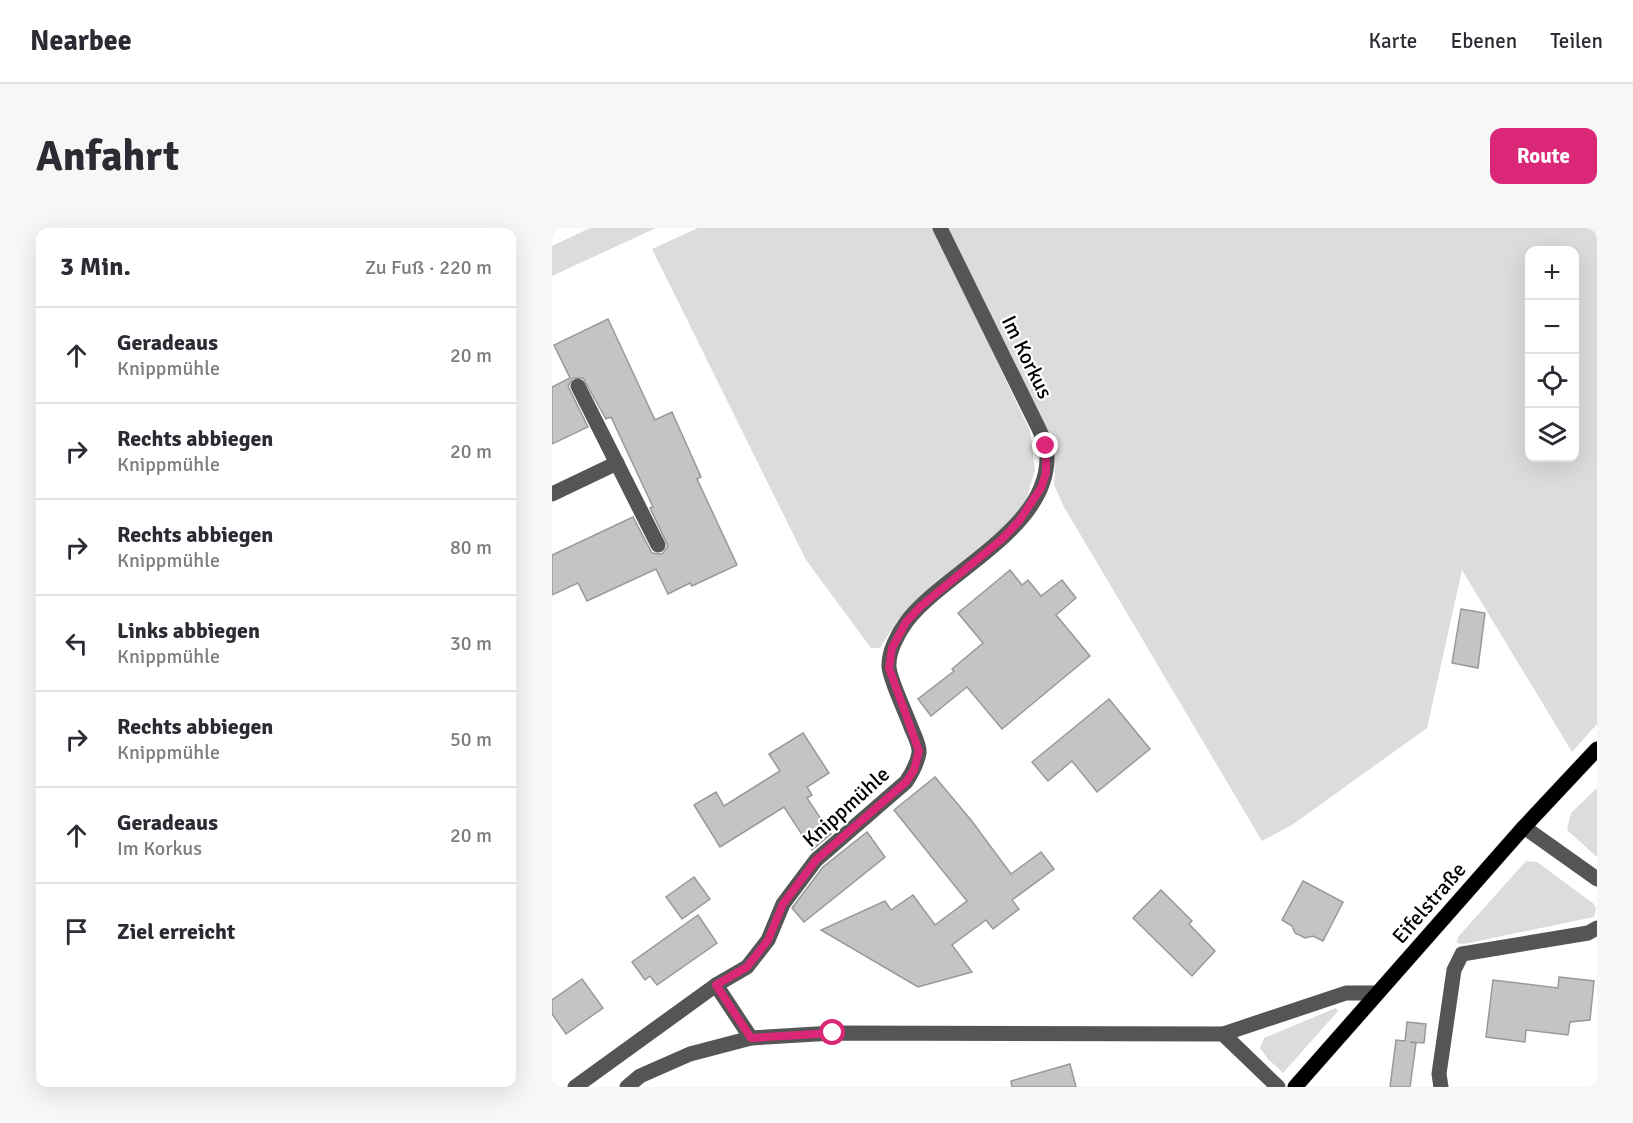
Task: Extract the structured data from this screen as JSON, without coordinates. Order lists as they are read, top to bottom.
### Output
{
  "streets": {
    "main road": ["Eifelstraße"],
    "street": ["Im Korkus", "Knippmühle"]
  },
  "crossings": [
    ["Im Korkus", "Knippmühle"]
  ],
  "page": {
    "header": "Nearbee",
    "nav": ["Karte", "Ebenen", "Teilen"],
    "buttons": "Route",
    "title": "Anfahrt",
    "heading": ["3 Min.", "Zu Fuß · 220 m"],
    "map_buttons": ["+", "−"],
    "list": [
      ["Geradeaus", "Knippmühle", "20 m"],
      ["Rechts abbiegen", "Knippmühle", "20 m"],
      ["Rechts abbiegen", "Knippmühle", "80 m"],
      ["Links abbiegen", "Knippmühle", "30 m"],
      ["Rechts abbiegen", "Knippmühle", "50 m"],
      ["Geradeaus", "Im Korkus", "20 m"],
      "Ziel erreicht"
    ]
  }
}
